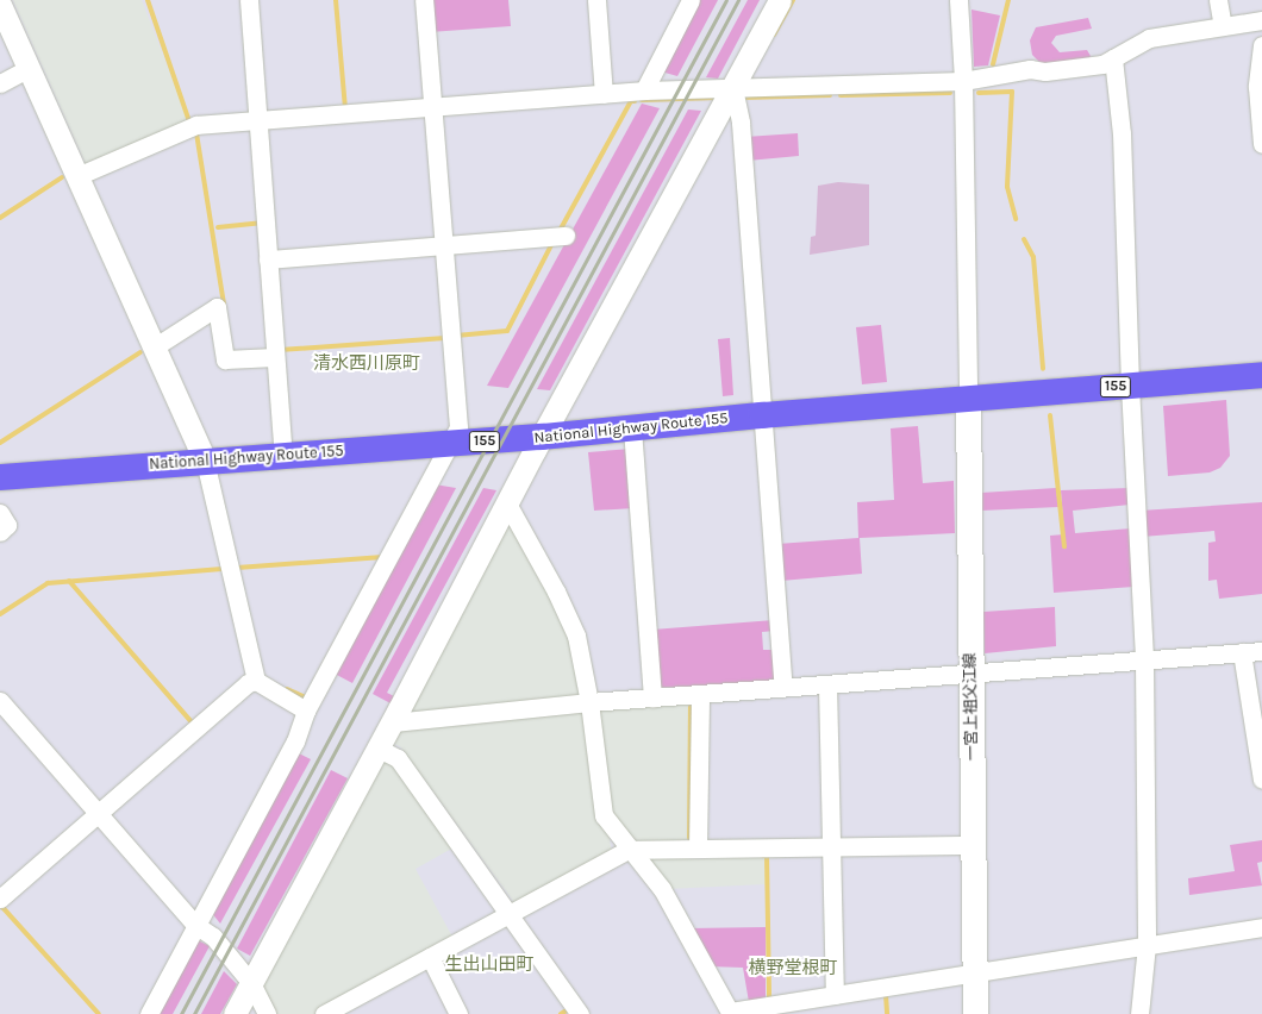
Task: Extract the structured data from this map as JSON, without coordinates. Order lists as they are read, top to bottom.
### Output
{
  "streets": {
    "highway": ["155", "National Highway Route 155"],
    "main road": ["一宮上祖父江線"]
  },
  "crossings": [
    ["National Highway Route 155", "一宮上祖父江線"]
  ],
  "districts": ["清水西川原町", "生出山田町", "横野堂根町"]
}
